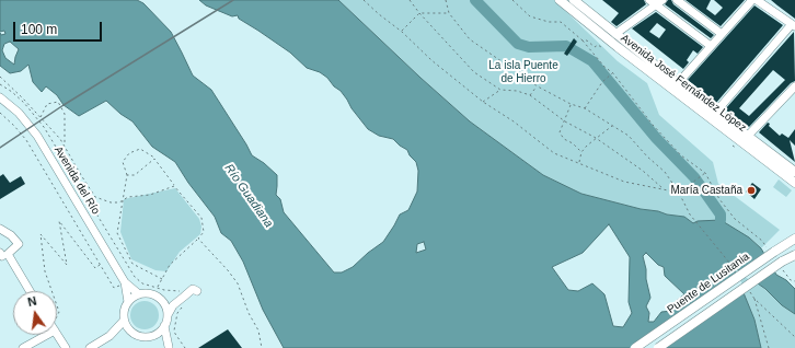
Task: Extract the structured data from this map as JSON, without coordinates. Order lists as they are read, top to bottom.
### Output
{
  "streets": {
    "main road": ["Avenida José Fernández López", "Puente de Lusitania"],
    "street": ["Avenida del Río"]
  },
  "water": ["Río Guadiana"],
  "parks": ["La isla Puente de Hierro"],
  "places": ["María Castaña"],
  "scale_bar": "100 m",
  "north": "top"
}
